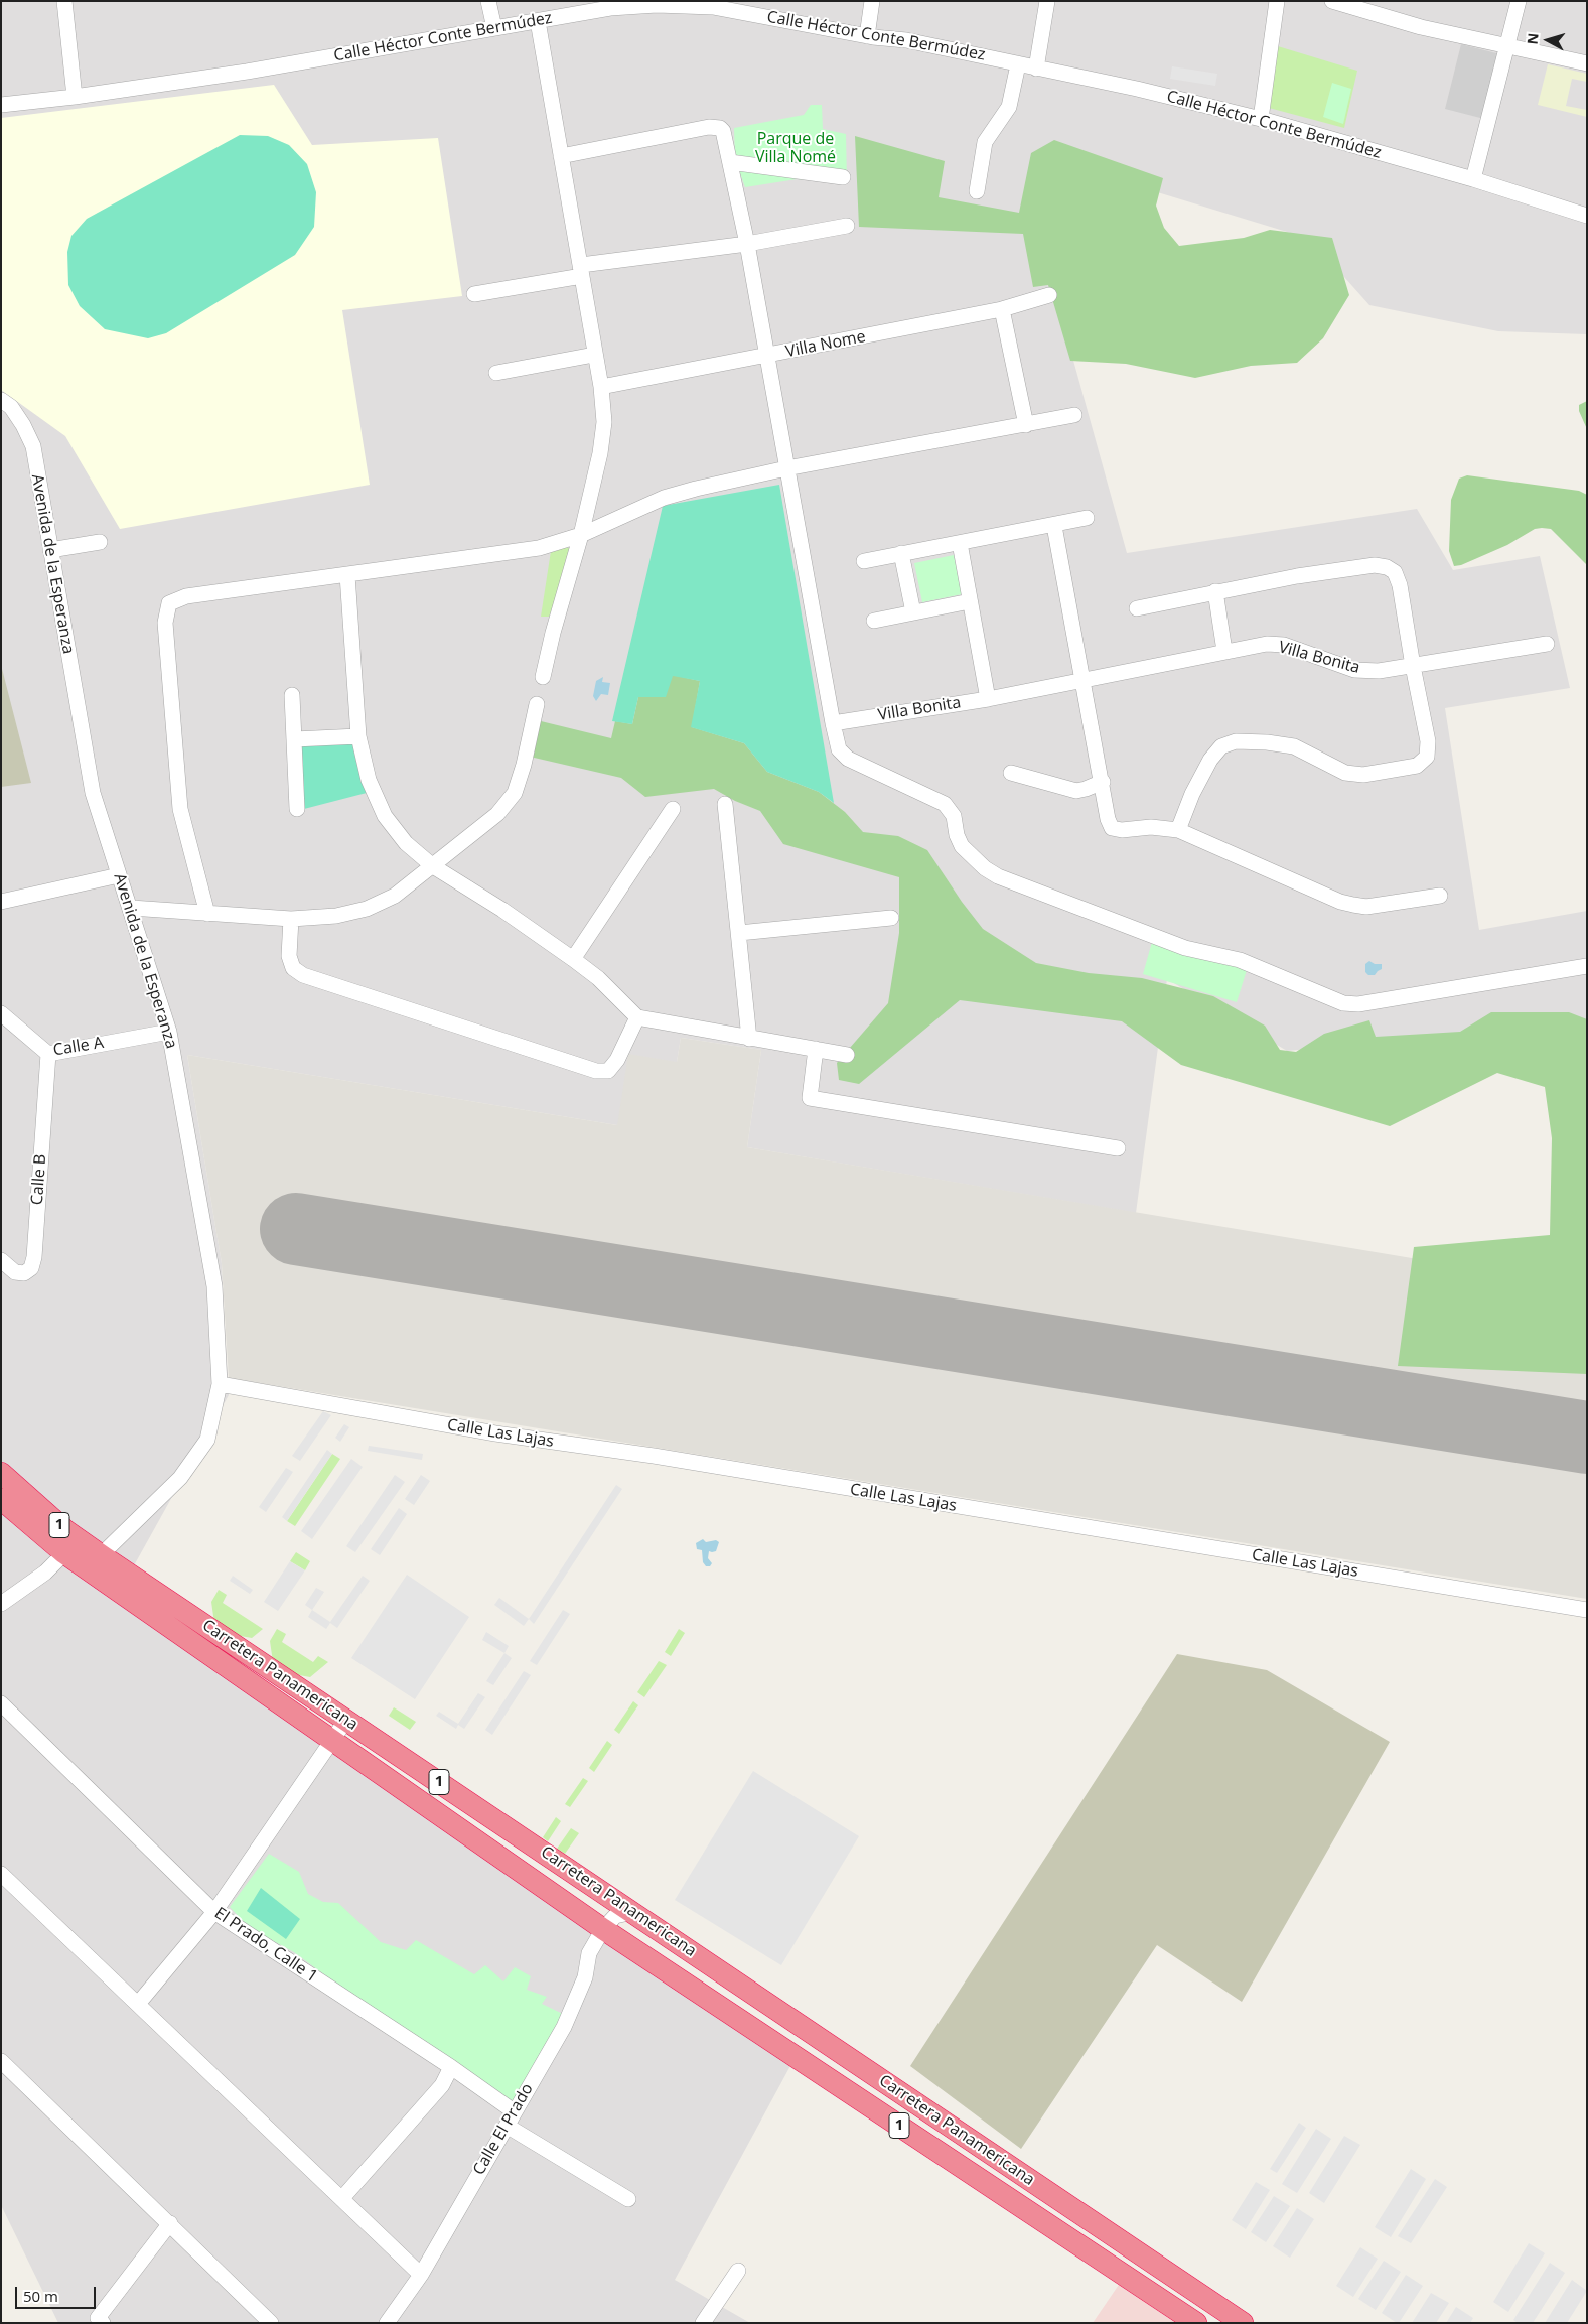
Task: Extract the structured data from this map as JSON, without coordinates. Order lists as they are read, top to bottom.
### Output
{
  "streets": {
    "highway": ["1", "Carretera Panamericana"],
    "street": [
      "Calle Héctor Conte Bermúdez",
      "Villa Nome",
      "Avenida de la Esperanza",
      "Villa Bonita",
      "Calle A",
      "Calle B",
      "Calle Las Lajas",
      "El Prado, Calle 1",
      "Calle El Prado"
    ]
  },
  "crossings": [
    ["Avenida de la Esperanza", "Calle A"],
    ["Avenida de la Esperanza", "Calle Las Lajas"],
    ["Avenida de la Esperanza", "Carretera Panamericana"],
    ["Calle A", "Calle B"],
    ["1", "Carretera Panamericana"],
    ["Carretera Panamericana", "Calle El Prado"],
    ["El Prado, Calle 1", "Calle El Prado"]
  ],
  "parks": ["Parque de Villa Nomé"],
  "scale_bar": "50 m",
  "north": "left"
}
